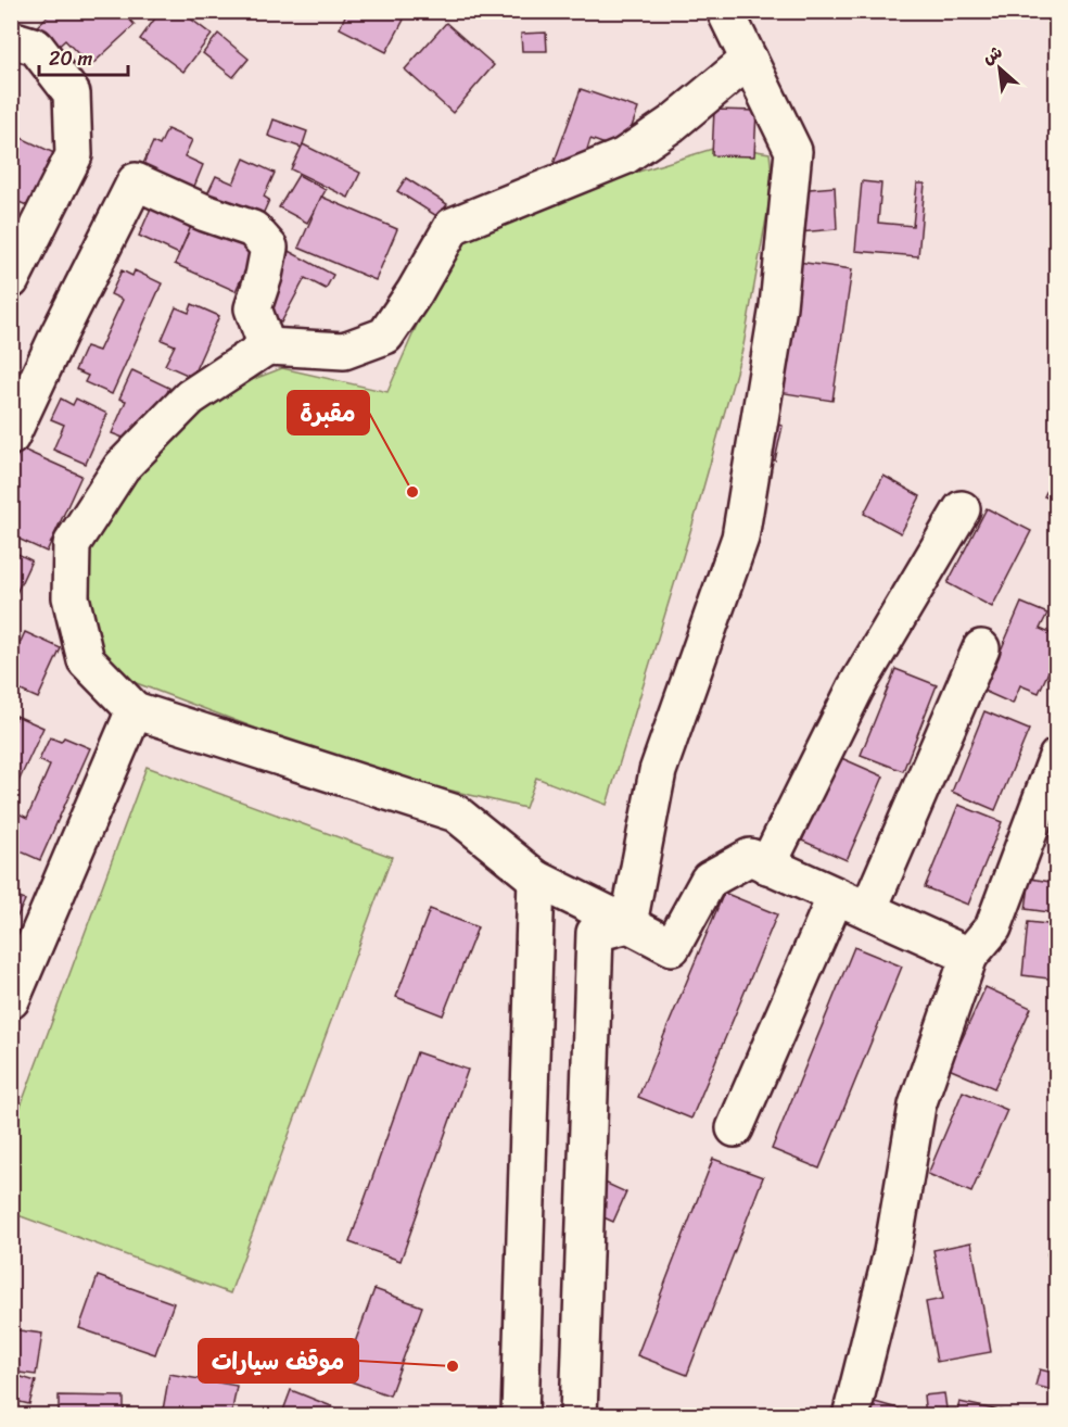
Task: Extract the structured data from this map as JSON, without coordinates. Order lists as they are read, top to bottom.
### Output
{
  "places": ["مقبرة", "موقف سيارات"],
  "scale_bar": "20 m",
  "north": "top left"
}
